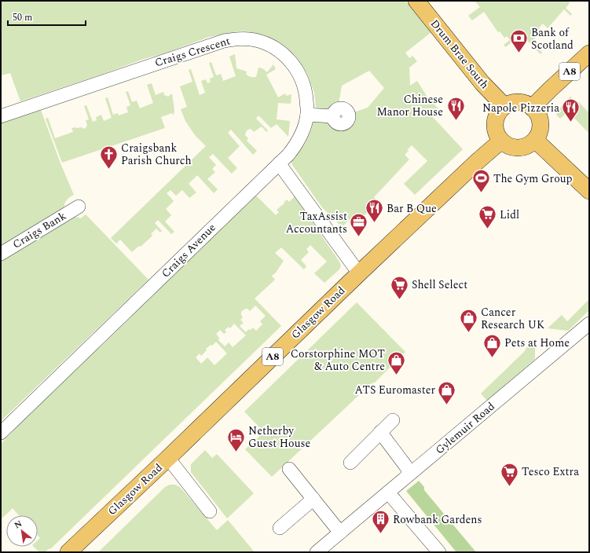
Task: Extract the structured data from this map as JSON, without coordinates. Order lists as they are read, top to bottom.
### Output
{
  "streets": {
    "main road": ["Drum Brae South", "A8", "Glasgow Road"],
    "street": [
      "Craigs Crescent",
      "Craigs Bank",
      "Craigs Avenue",
      "Gylemuir Road"
    ]
  },
  "crossings": [
    ["Craigs Crescent", "Craigs Avenue"],
    ["Drum Brae South", "A8"],
    ["Drum Brae South", "Glasgow Road"],
    ["A8", "Glasgow Road"]
  ],
  "places": {
    "bank": ["Bank of Scotland"],
    "restaurant": ["Chinese Manor House", "Napole Pizzeria", "Bar B Que"],
    "church": ["Craigsbank Parish Church"],
    "sports": ["The Gym Group"],
    "supermarket": ["Lidl", "Shell Select", "Tesco Extra"],
    "office": ["TaxAssist Accountants"],
    "shop": [
      "Cancer Research UK",
      "Pets at Home",
      "Corstorphine MOT & Auto Centre",
      "ATS Euromaster"
    ],
    "hotel": ["Netherby Guest House"],
    "building": ["Rowbank Gardens"]
  },
  "scale_bar": "50 m",
  "north": "top left"
}
